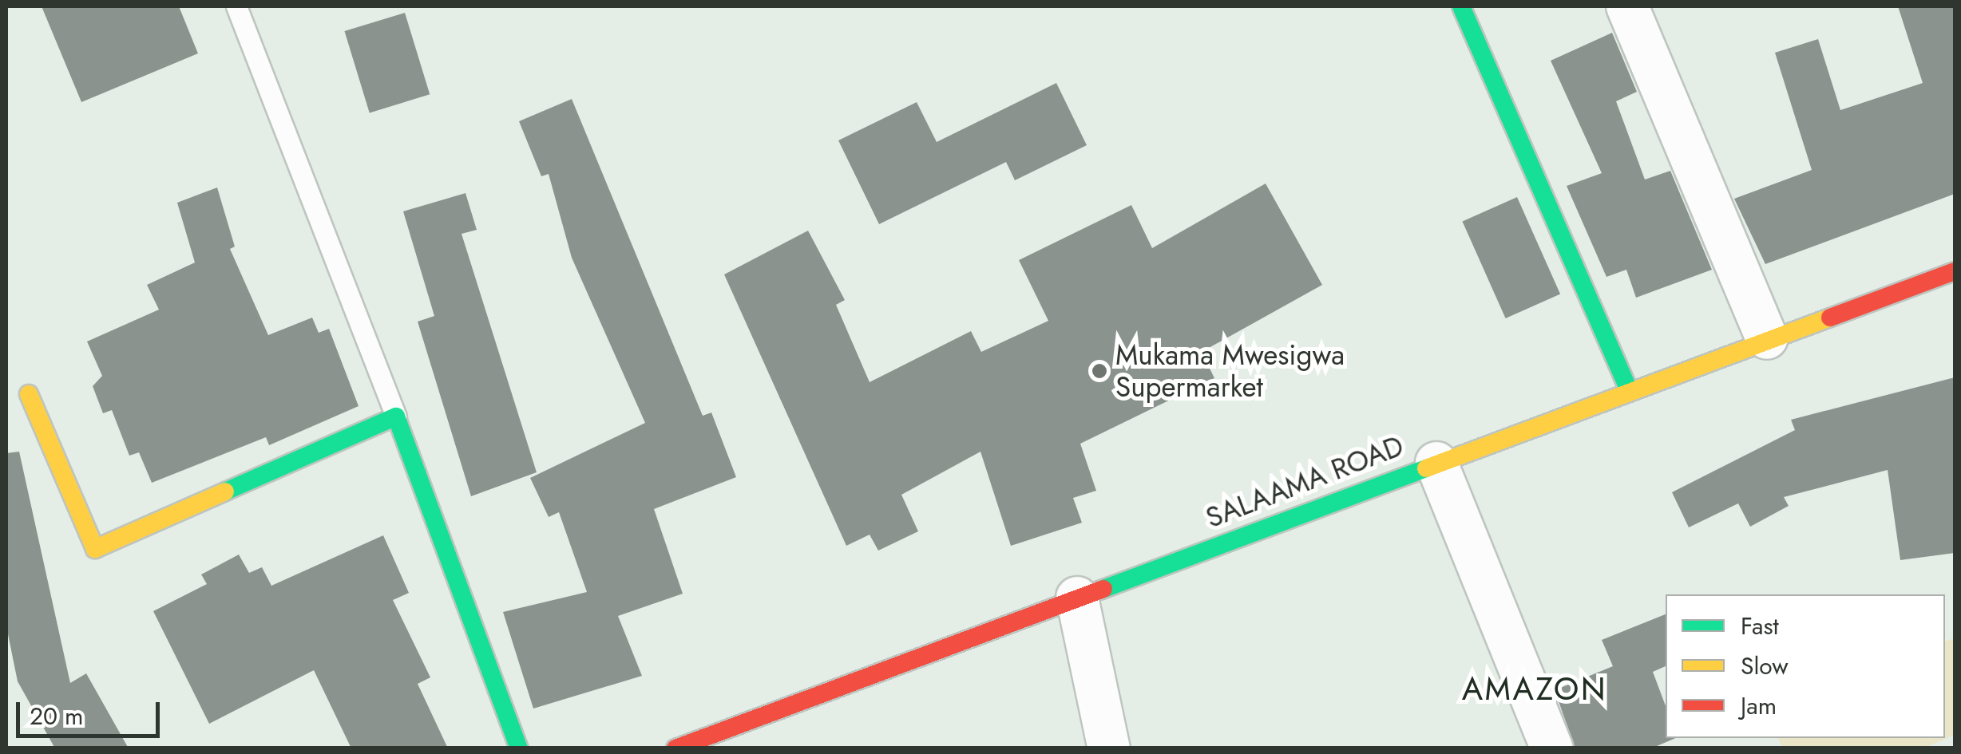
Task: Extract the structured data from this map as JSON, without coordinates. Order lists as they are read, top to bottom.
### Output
{
  "streets": {
    "main road": ["SALAAMA ROAD"]
  },
  "districts": ["AMAZON"],
  "places": ["Mukama Mwesigwa Supermarket"],
  "legend": ["Fast", "Slow", "Jam"],
  "scale_bar": "20 m"
}
